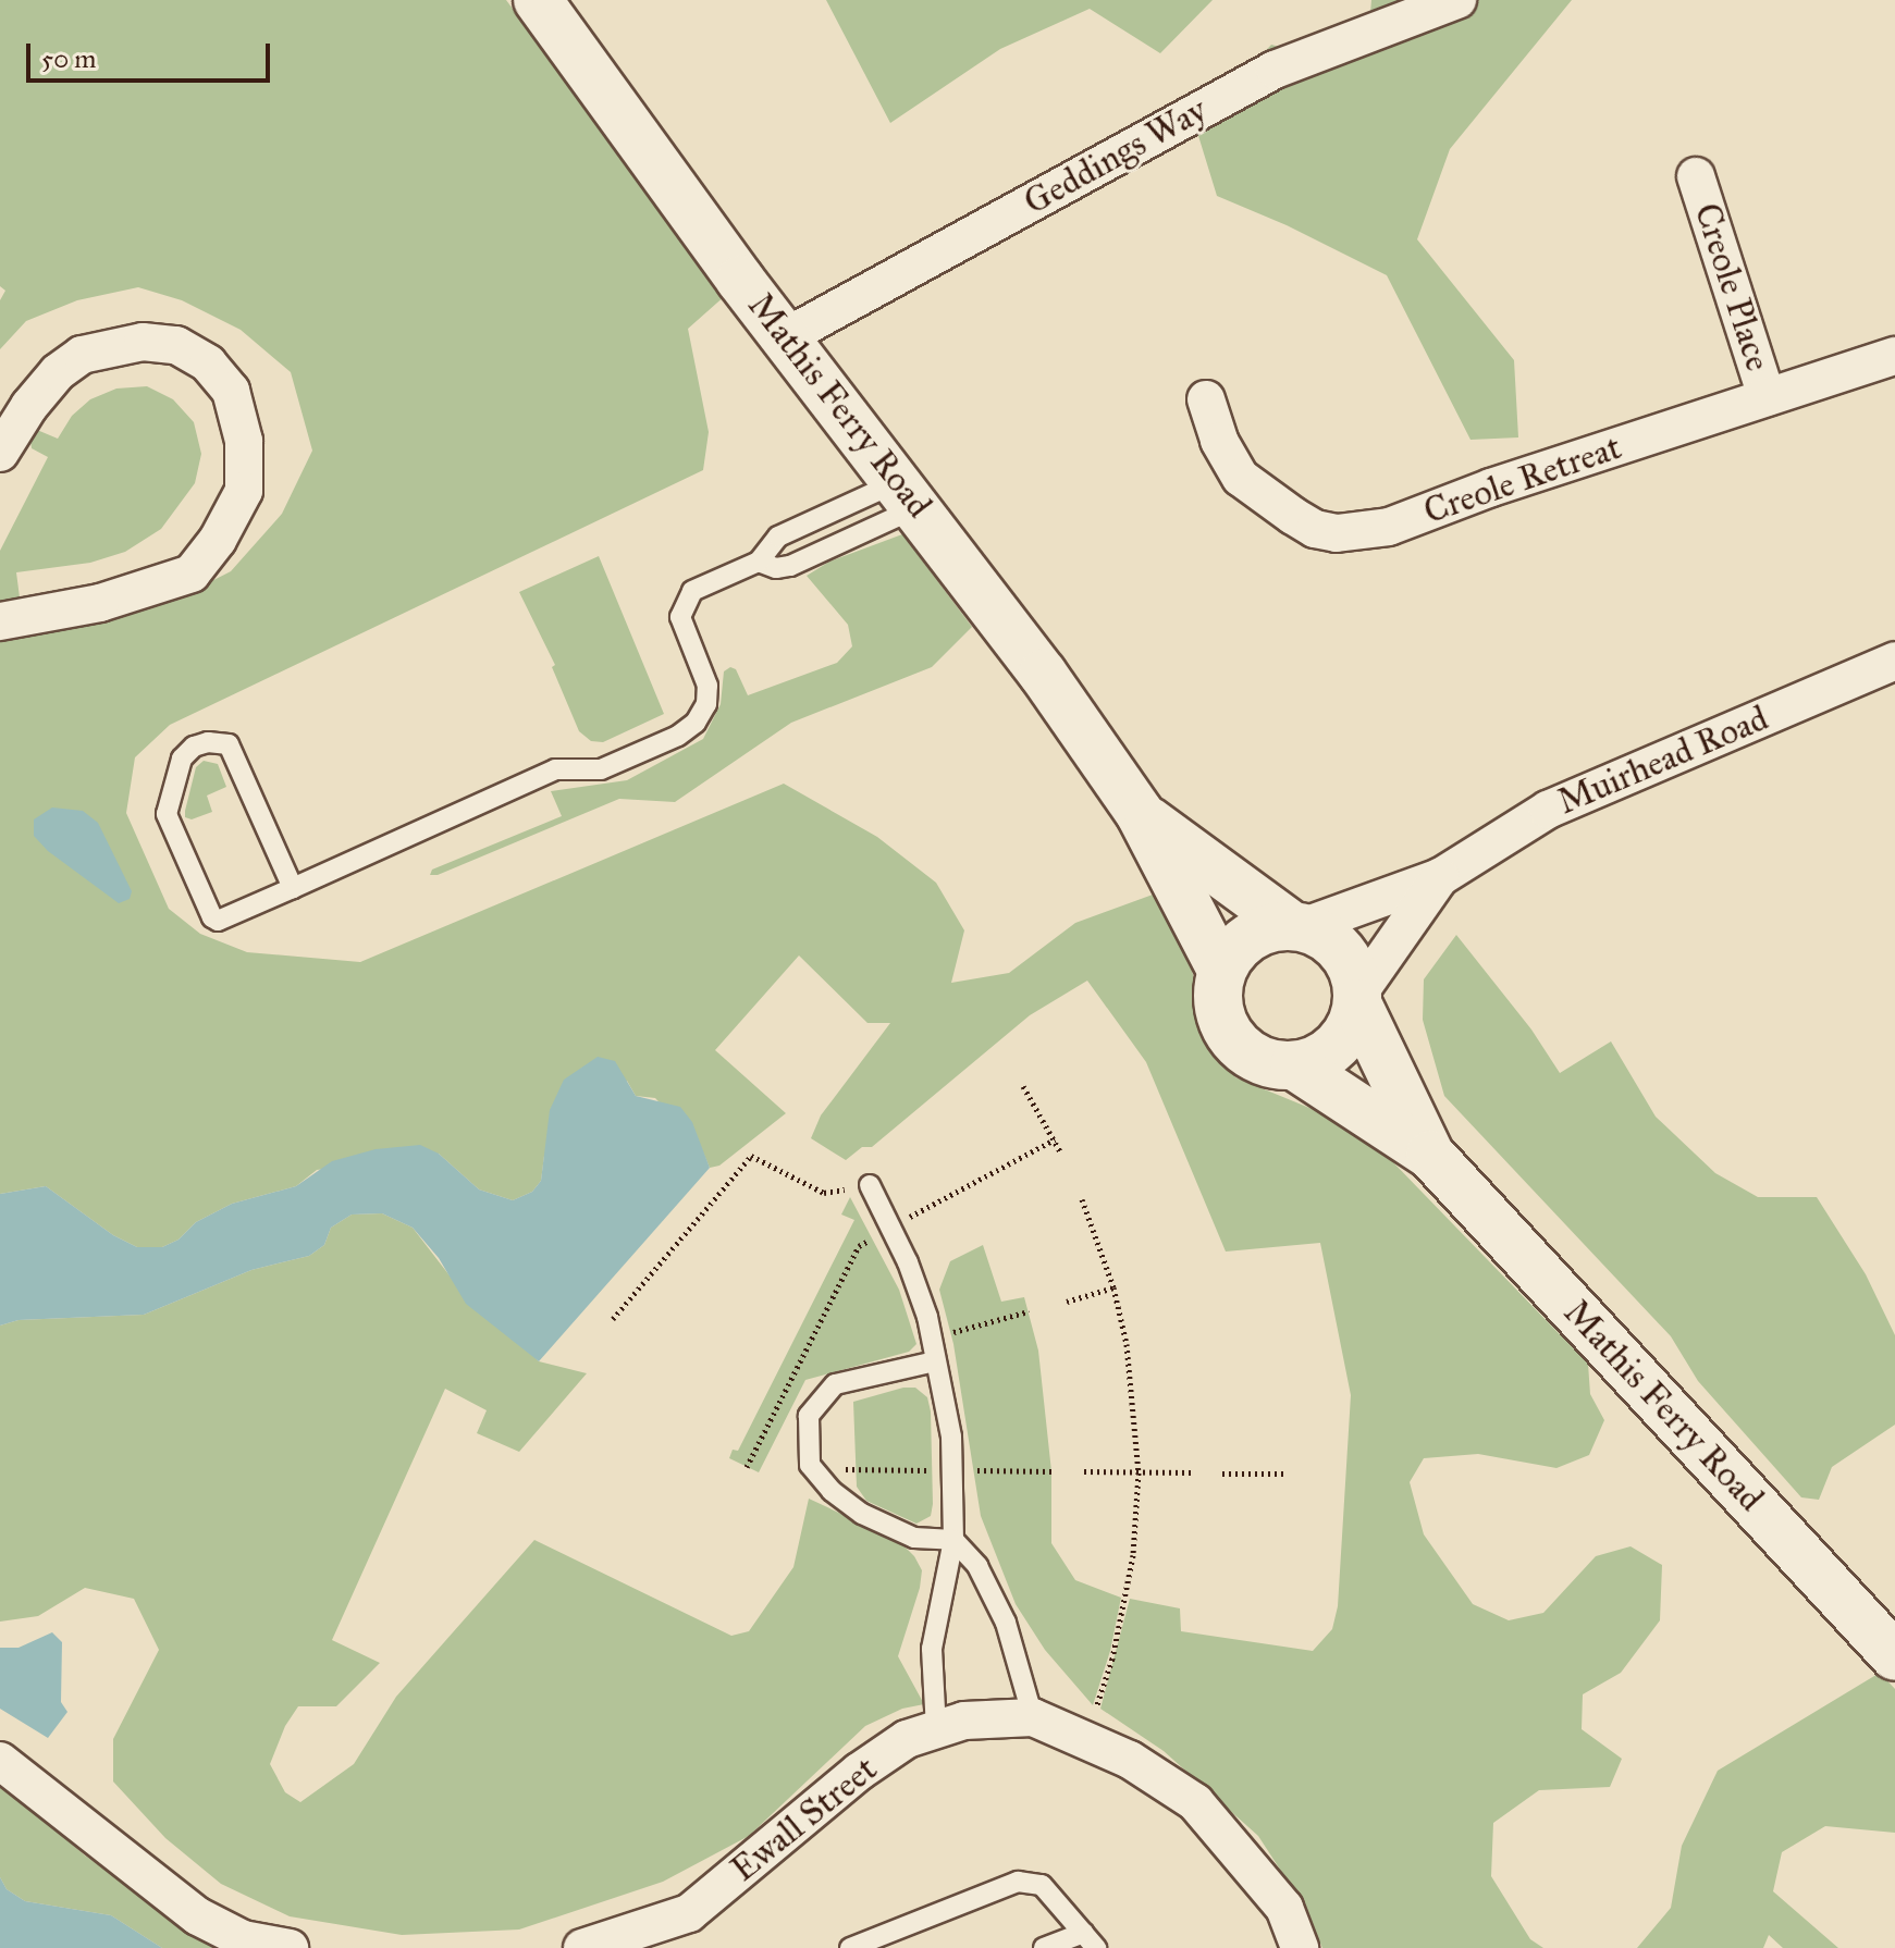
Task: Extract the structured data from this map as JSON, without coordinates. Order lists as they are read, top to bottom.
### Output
{
  "streets": {
    "main road": ["Mathis Ferry Road"],
    "street": [
      "Geddings Way",
      "Creole Place",
      "Creole Retreat",
      "Muirhead Road",
      "Ewall Street"
    ]
  },
  "crossings": [
    ["Geddings Way", "Mathis Ferry Road"],
    ["Creole Place", "Creole Retreat"],
    ["Mathis Ferry Road", "Muirhead Road"]
  ],
  "scale_bar": "50 m"
}
